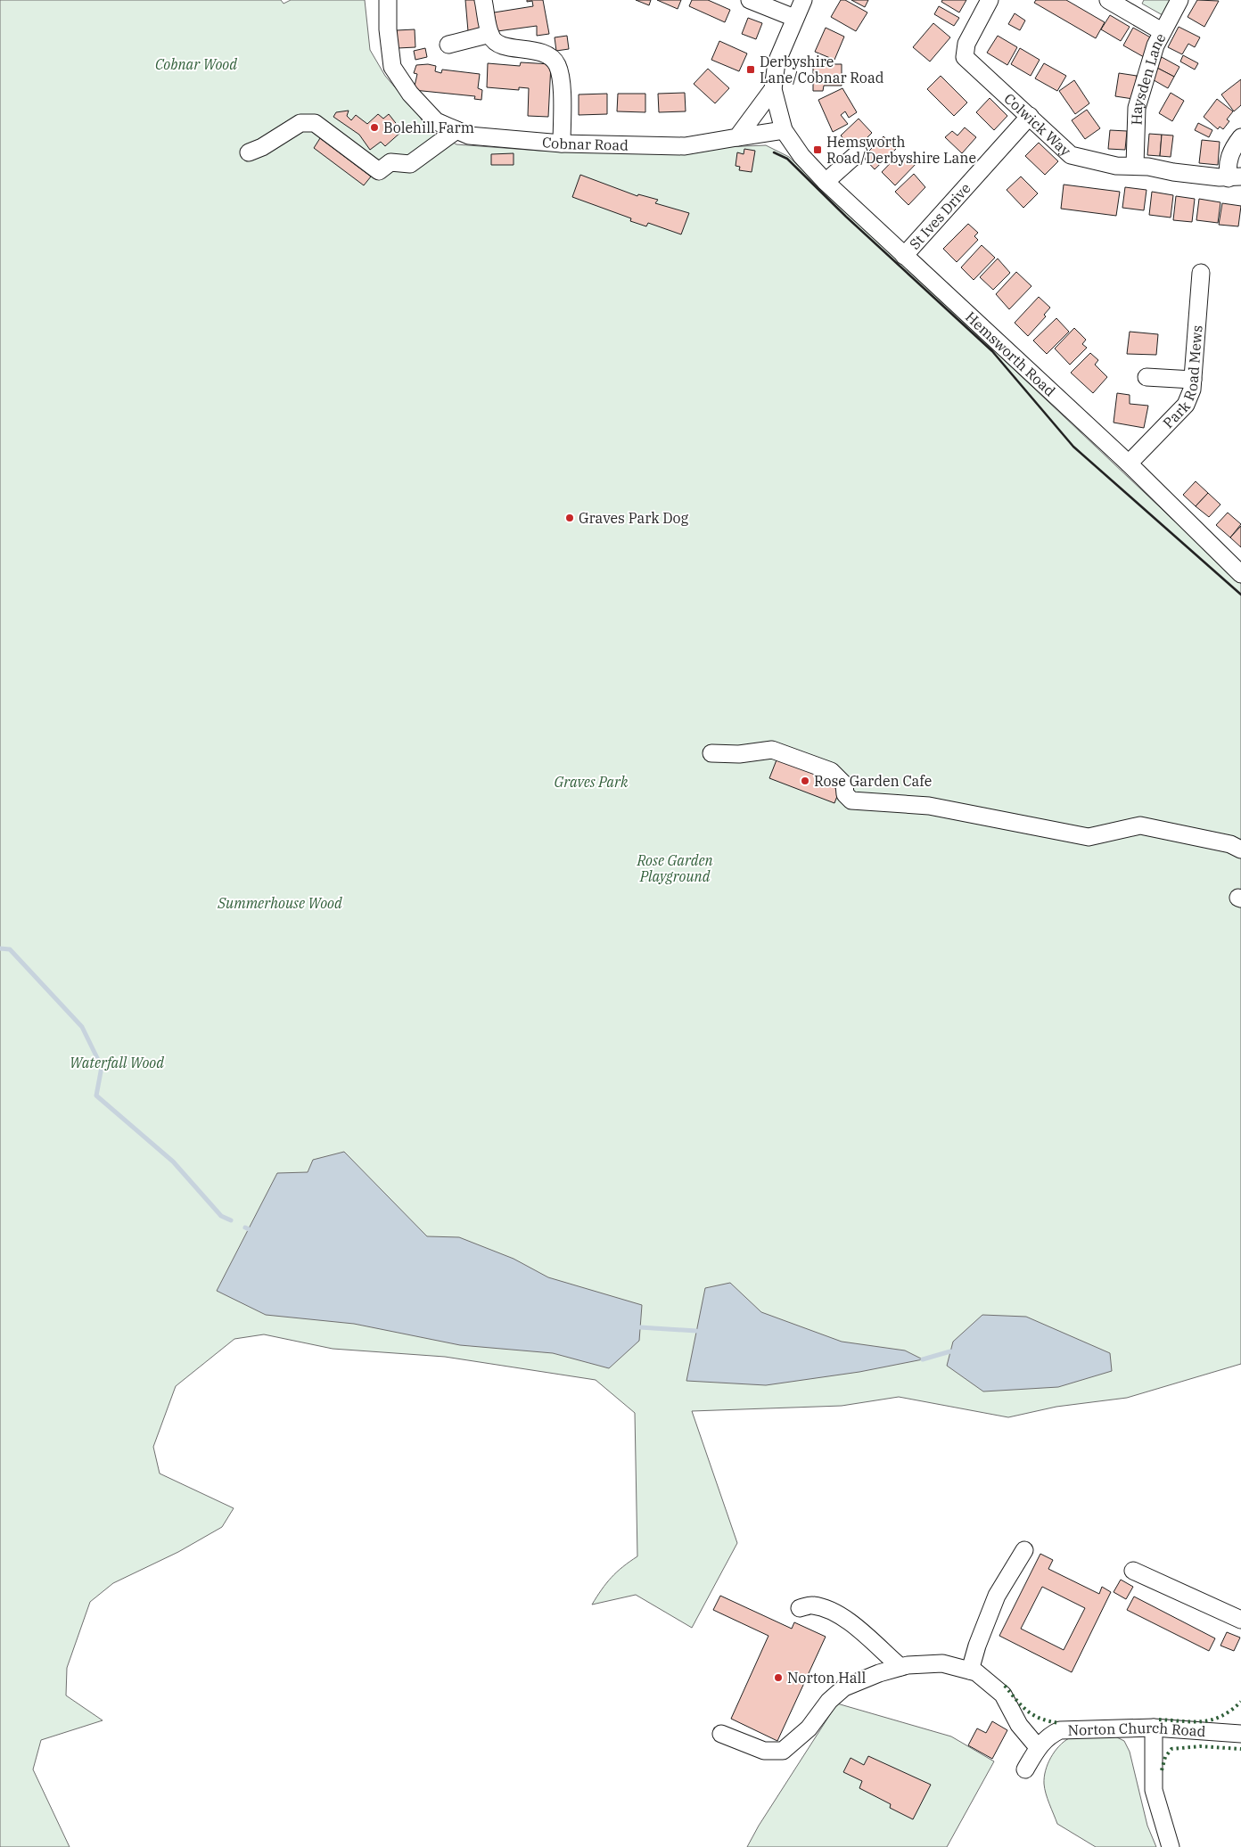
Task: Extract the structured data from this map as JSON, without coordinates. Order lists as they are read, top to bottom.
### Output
{
  "streets": {
    "street": [
      "Haysden Lane",
      "Colwick Way",
      "Cobnar Road",
      "St Ives Drive",
      "Hemsworth Road",
      "Park Road Mews",
      "Norton Church Road"
    ]
  },
  "crossings": [
    ["Haysden Lane", "Colwick Way"],
    ["Colwick Way", "St Ives Drive"],
    ["Cobnar Road", "Hemsworth Road"],
    ["St Ives Drive", "Hemsworth Road"],
    ["Hemsworth Road", "Park Road Mews"]
  ],
  "parks": [
    "Cobnar Wood",
    "Graves Park",
    "Rose Garden Playground",
    "Summerhouse Wood",
    "Waterfall Wood"
  ],
  "places": {
    "transit": ["Derbyshire Lane/Cobnar Road", "Hemsworth Road/Derbyshire Lane"],
    "other": [
      "Bolehill Farm",
      "Graves Park Dog",
      "Rose Garden Cafe",
      "Norton Hall"
    ]
  }
}
